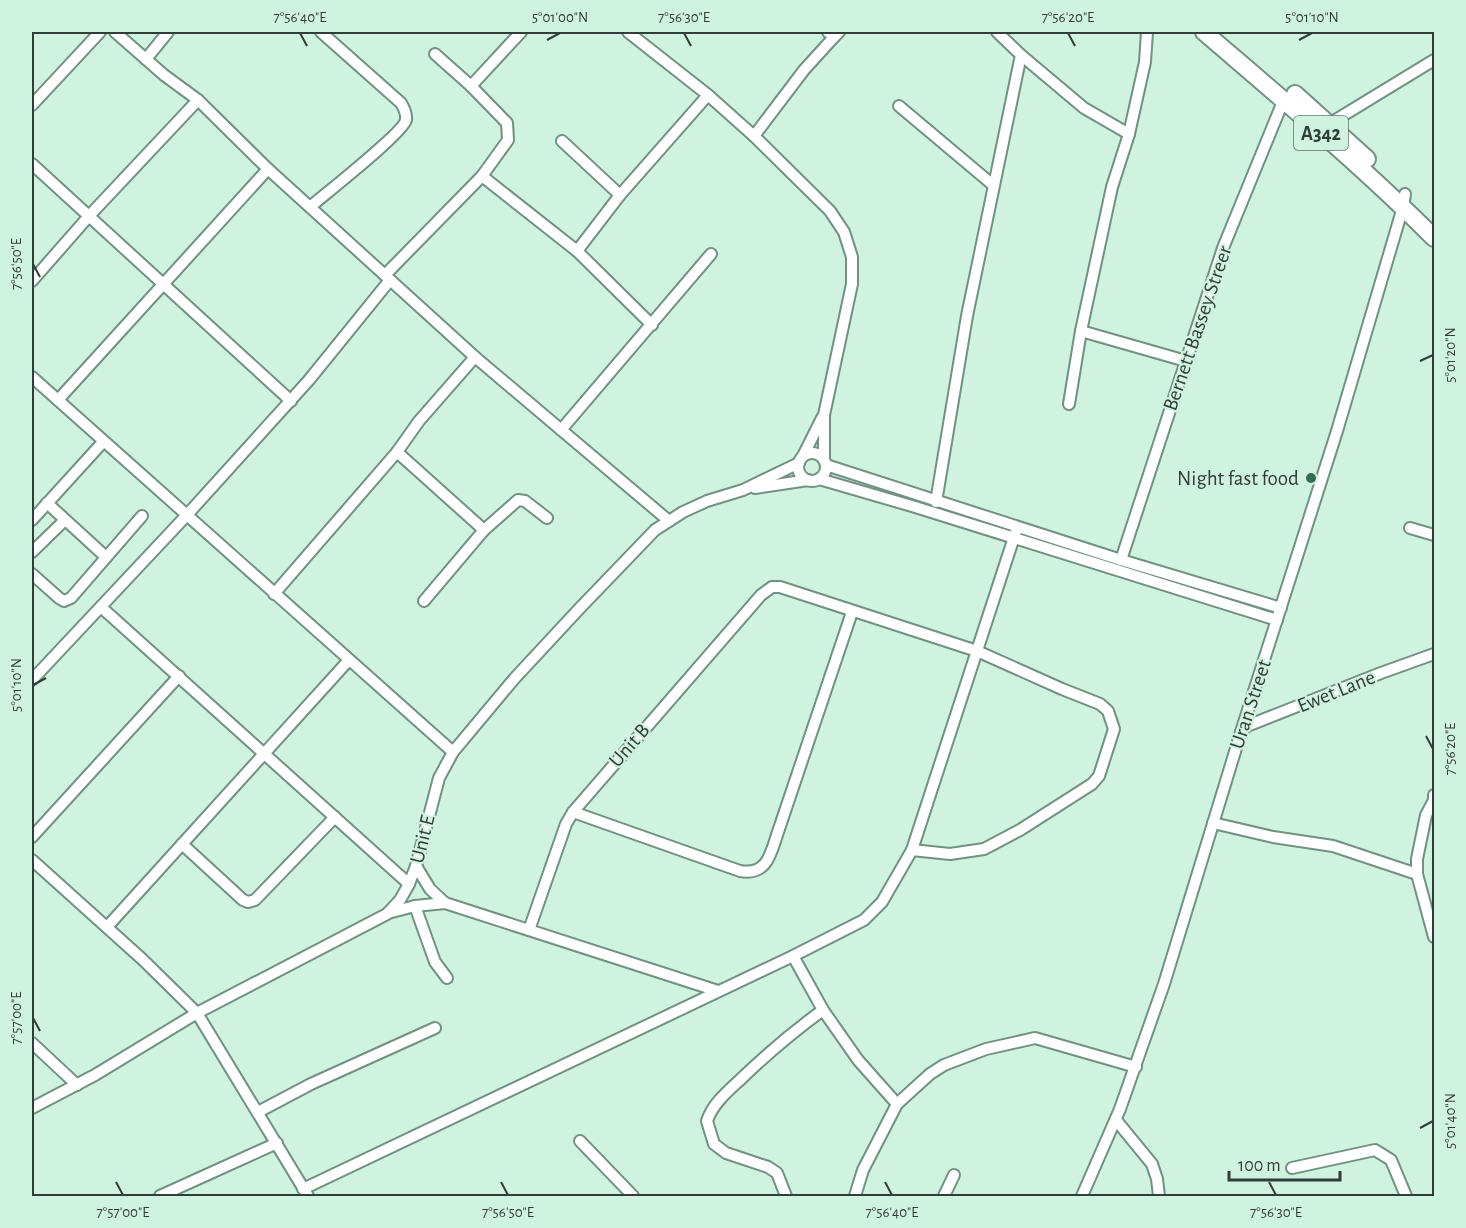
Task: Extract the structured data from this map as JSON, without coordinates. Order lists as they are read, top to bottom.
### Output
{
  "streets": {
    "highway": ["A342"],
    "street": [
      "Bernett Bassey Streer",
      "Ewet Lane",
      "Uran Street",
      "Unit B",
      "Unit E"
    ]
  },
  "crossings": [
    ["A342", "Bernett Bassey Streer"],
    ["A342", "Uran Street"],
    ["Ewet Lane", "Uran Street"]
  ],
  "places": ["Night fast food"],
  "scale_bar": "100 m",
  "coordinates": [
    "7°56'40\"E",
    "5°01'00\"N",
    "7°56'30\"E",
    "7°56'20\"E",
    "5°01'10\"N",
    "7°56'50\"E",
    "5°01'20\"N",
    "7°57'00\"E",
    "5°01'40\"N"
  ]
}
